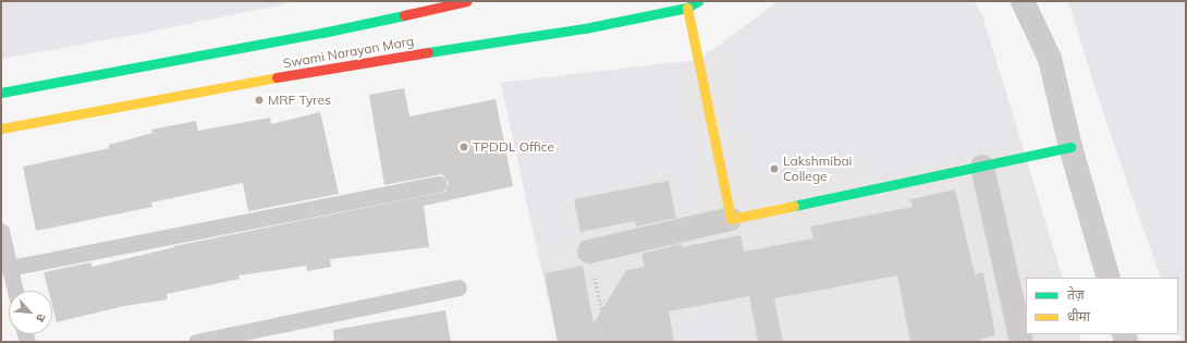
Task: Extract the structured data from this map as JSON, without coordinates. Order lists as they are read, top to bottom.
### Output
{
  "streets": {
    "main road": ["Swami Narayan Marg"]
  },
  "places": ["MRF Tyres", "TPDDL Office", "Lakshmibai College"],
  "legend": ["तेज़", "धीमा"],
  "north": "bottom right"
}
